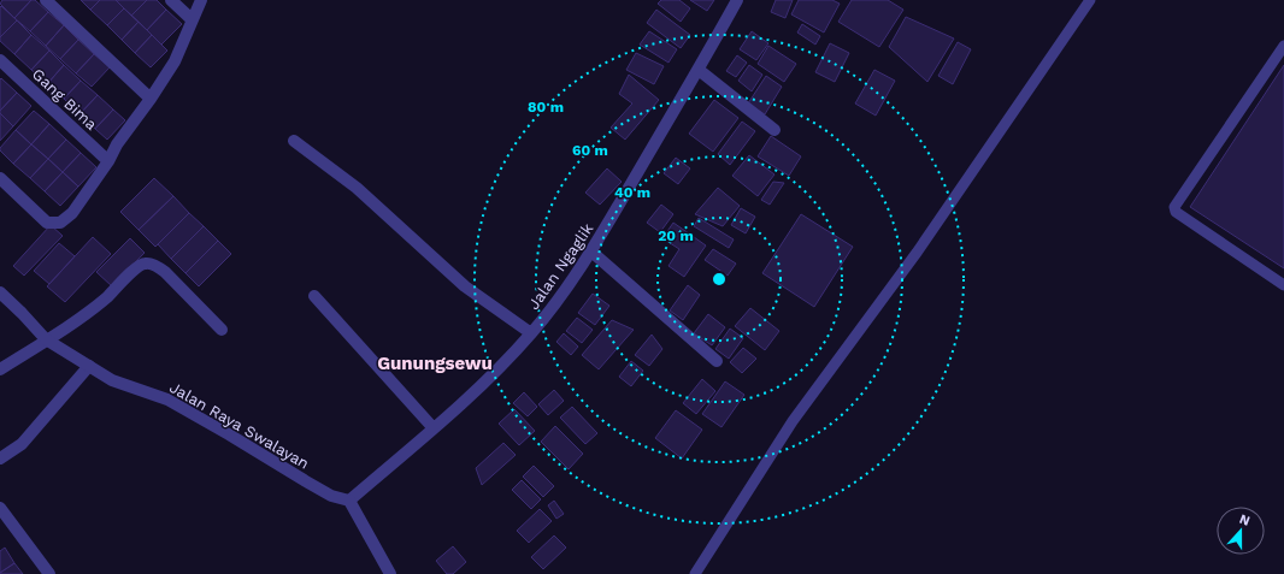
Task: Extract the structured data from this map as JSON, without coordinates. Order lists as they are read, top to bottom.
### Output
{
  "streets": {
    "street": ["Gang Bima", "Jalan Ngaglik", "Jalan Raya Swalayan"]
  },
  "crossings": [
    ["Jalan Ngaglik", "Jalan Raya Swalayan"]
  ],
  "districts": ["Gunungsewu"],
  "north": "top",
  "rings": [
    "80 m",
    "60 m",
    "40 m",
    "20 m"
  ]
}
